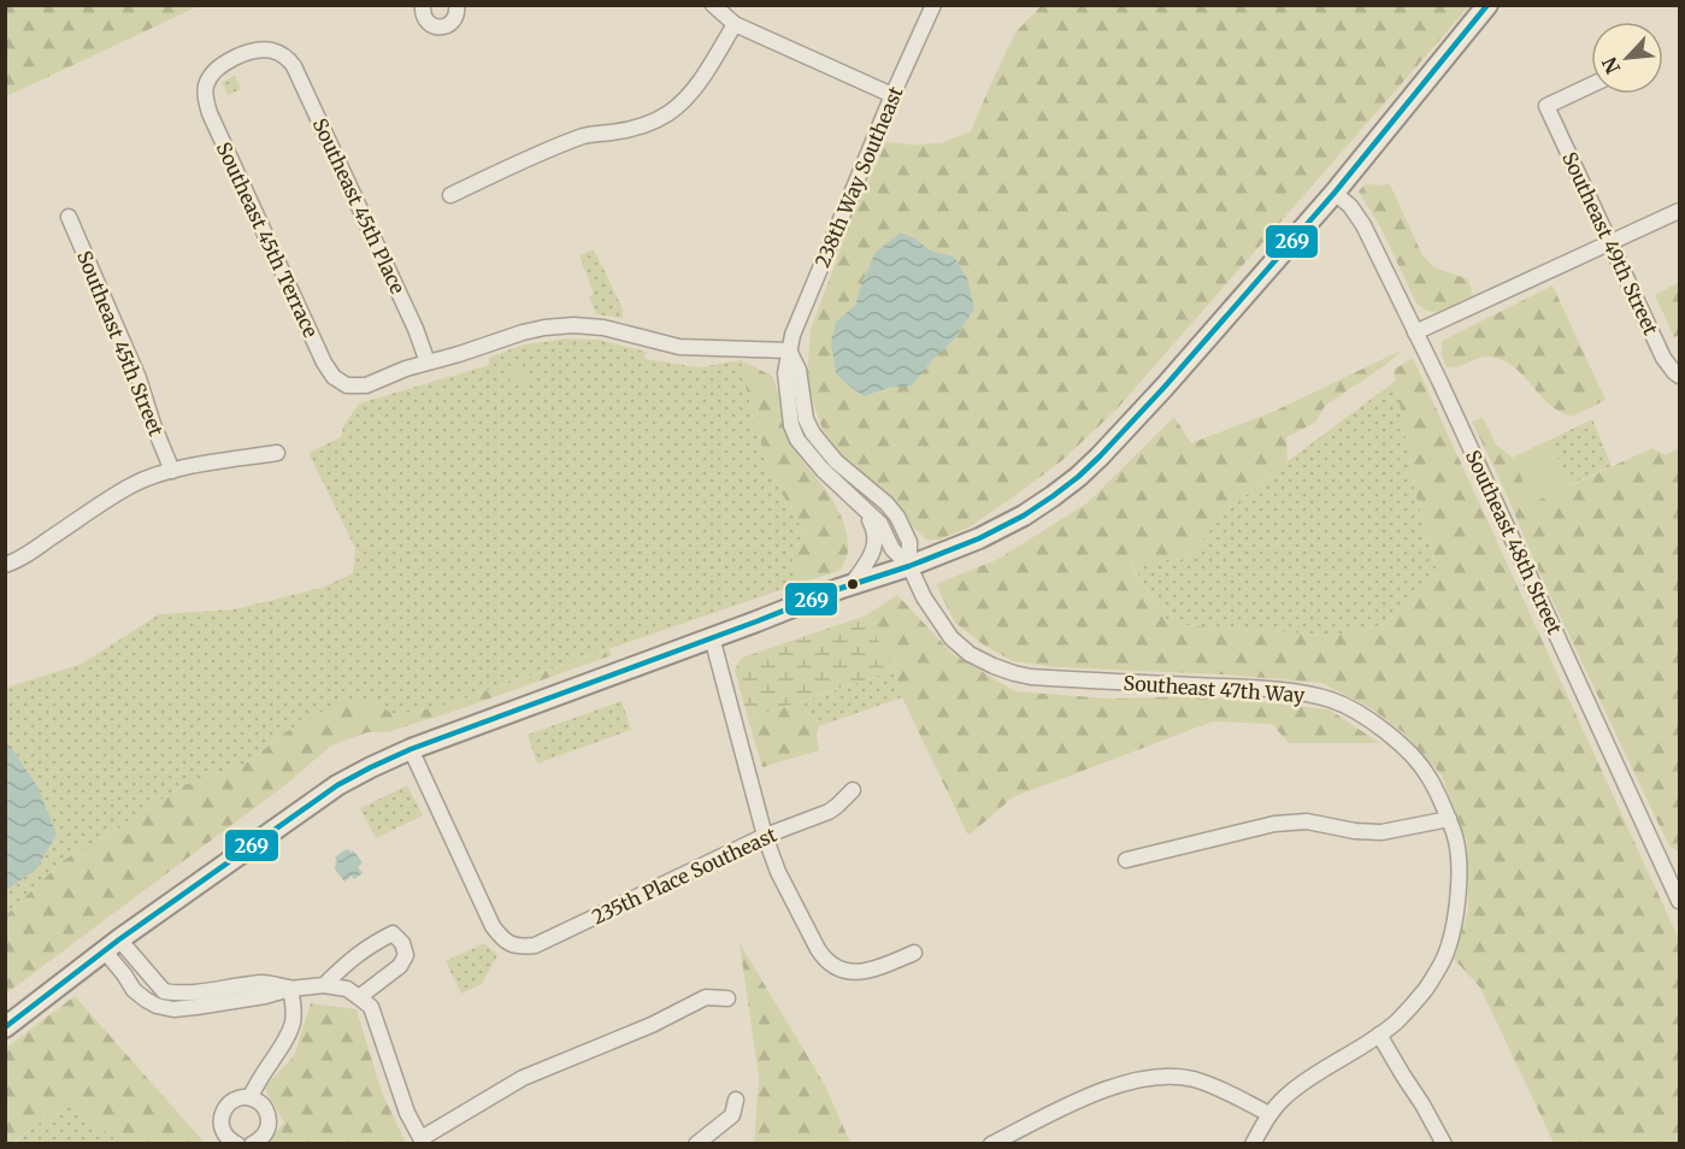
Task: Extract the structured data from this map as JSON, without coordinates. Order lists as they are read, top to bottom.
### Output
{
  "streets": {
    "street": [
      "238th Way Southeast",
      "Southeast 45th Place",
      "Southeast 45th Terrace",
      "Southeast 49th Street",
      "Southeast 45th Street",
      "Southeast 48th Street",
      "Southeast 47th Way",
      "235th Place Southeast"
    ]
  },
  "crossings": [
    ["238th Way Southeast", "Southeast 47th Way"],
    ["Southeast 45th Place", "Southeast 45th Terrace"]
  ],
  "lines": ["transit line 269"],
  "north": "bottom left"
}
